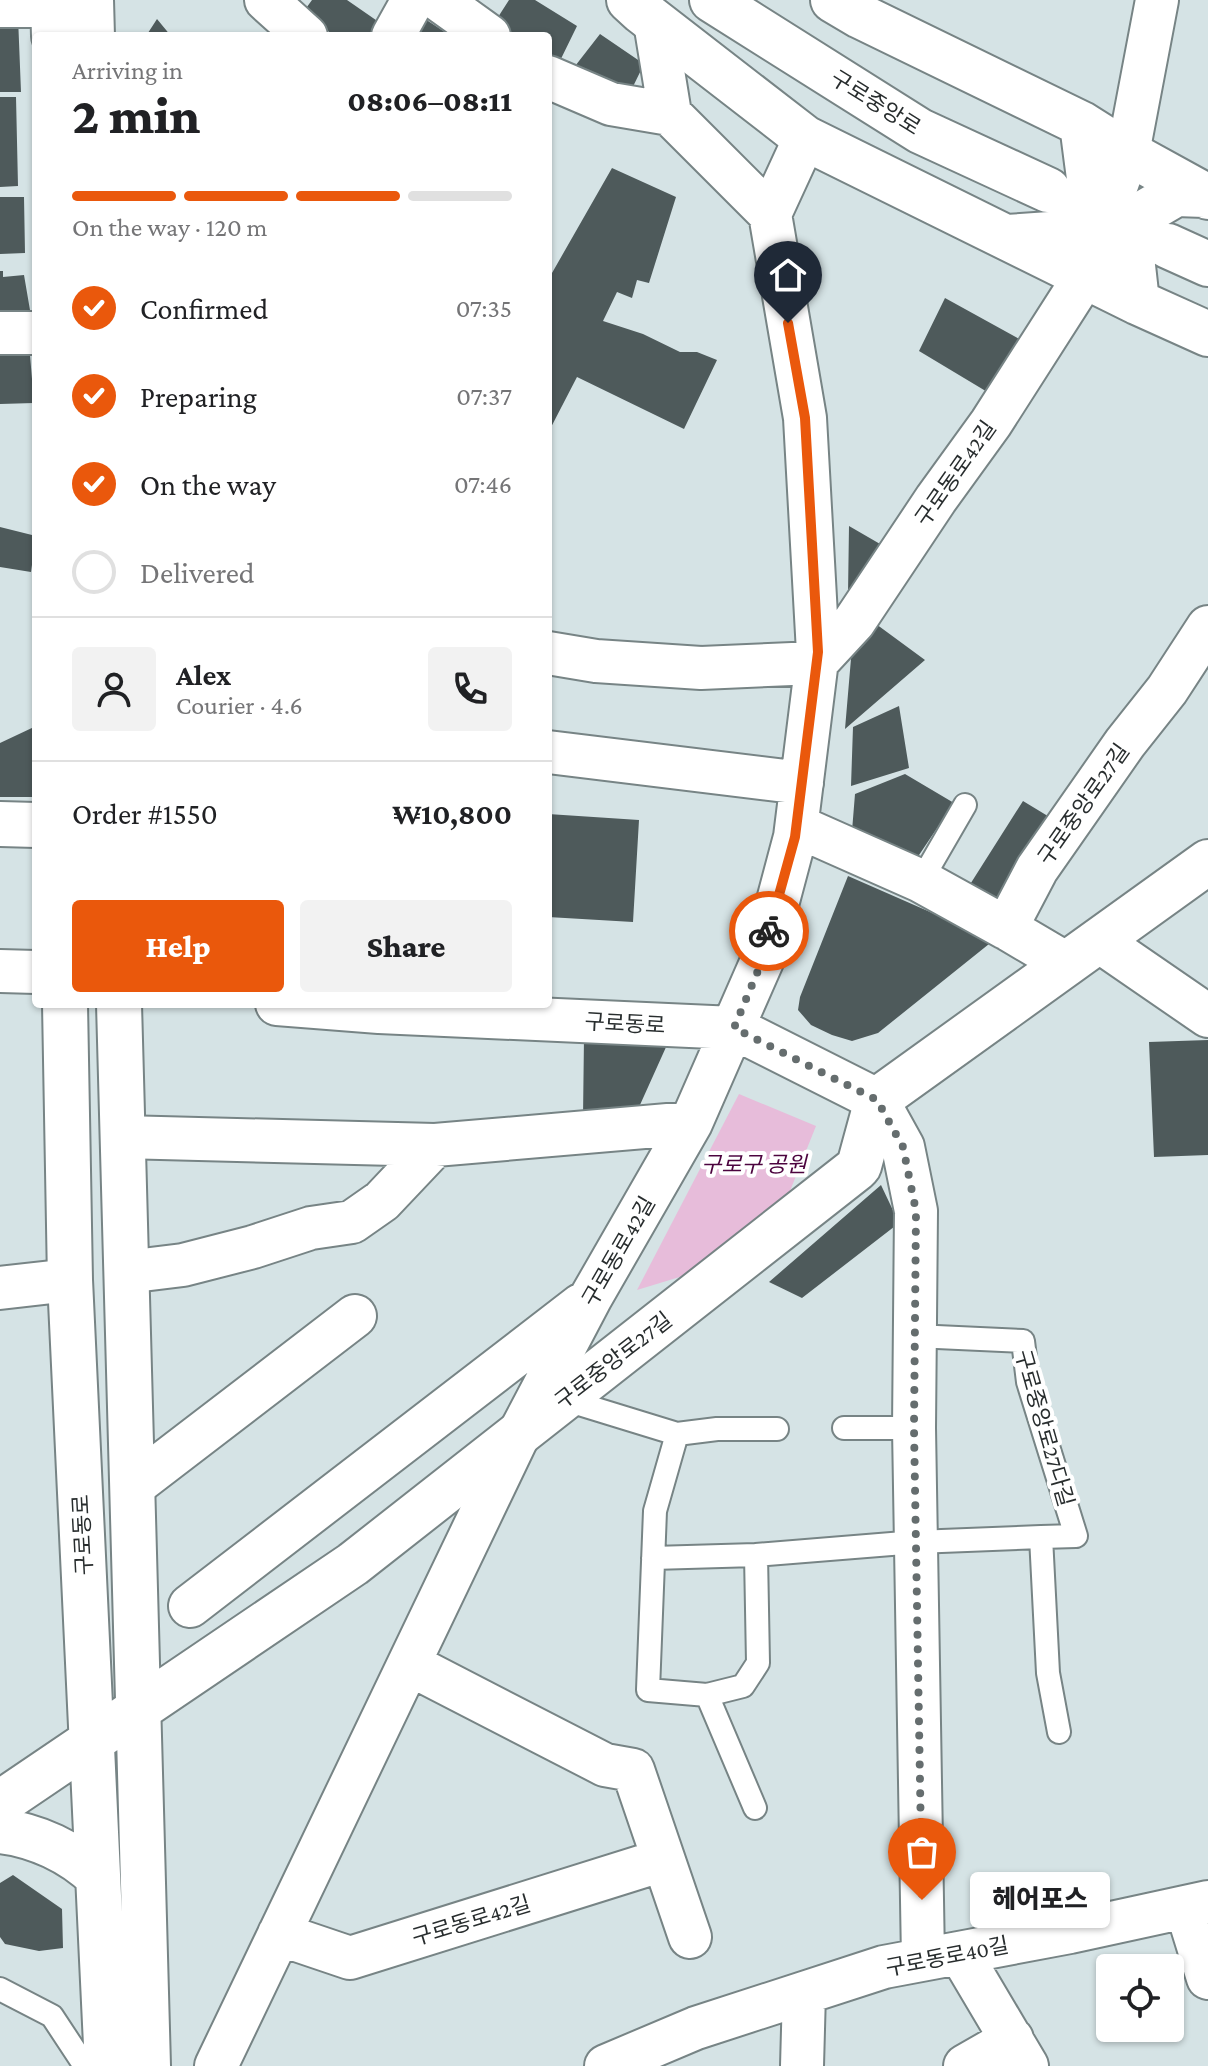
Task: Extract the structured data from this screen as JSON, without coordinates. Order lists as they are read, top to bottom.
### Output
{
  "streets": {
    "street": [
      "구로중앙로",
      "구로동로42길",
      "구로중앙로27길",
      "구로동로",
      "구로동로40길"
    ],
    "lane": ["구로중앙로27다길"]
  },
  "crossings": [
    ["구로동로42길", "구로중앙로27길"],
    ["구로동로42길", "구로동로"],
    ["구로중앙로27길", "구로동로"]
  ],
  "parks": ["구로구 공원"],
  "places": ["헤어포스"],
  "page": {
    "heading": ["2 min", "Arriving in", "08:06–08:11"],
    "panel": [
      "Alex",
      "Courier · 4.6",
      "Order #1550",
      "₩10,800"
    ],
    "bar": "On the way · 120 m",
    "list": [
      ["Confirmed", "07:35"],
      ["Preparing", "07:37"],
      ["On the way", "07:46"],
      "Delivered"
    ],
    "buttons": ["Help", "Share"],
    "bubble": "헤어포스"
  }
}
